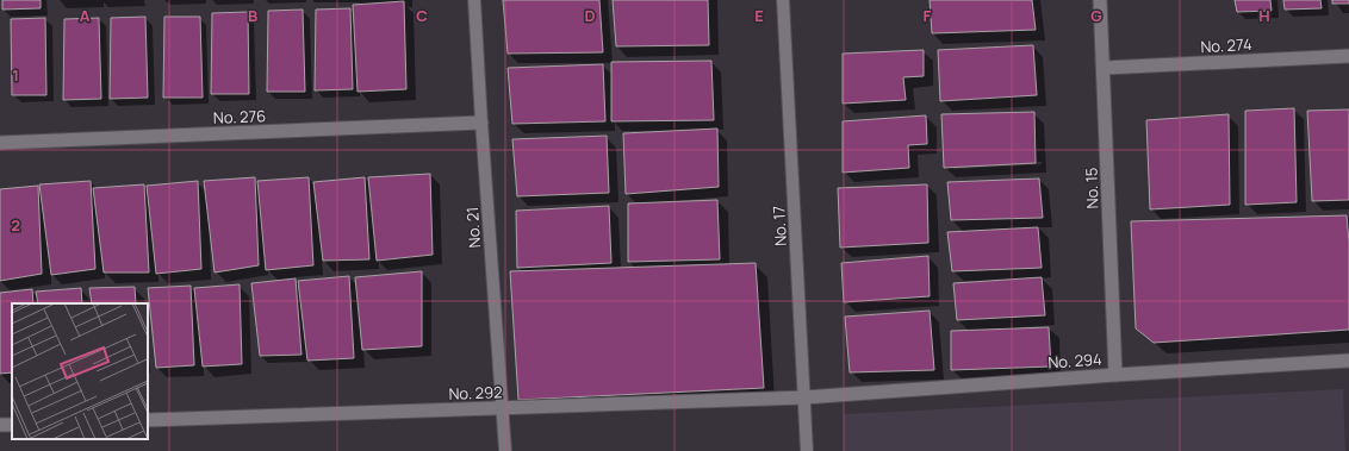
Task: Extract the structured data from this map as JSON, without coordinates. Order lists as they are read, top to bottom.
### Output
{
  "streets": {
    "street": [
      "No. 274",
      "No. 276",
      "No. 15",
      "No. 294",
      "No. 292"
    ],
    "lane": ["No. 17", "No. 21"]
  },
  "crossings": [
    ["No. 274", "No. 15"],
    ["No. 276", "No. 21"],
    ["No. 15", "No. 294"],
    ["No. 17", "No. 294"],
    ["No. 17", "No. 292"],
    ["No. 21", "No. 292"],
    ["No. 294", "No. 292"]
  ],
  "grid": {
    "columns": [
      "A",
      "B",
      "C",
      "D",
      "E",
      "F",
      "G",
      "H"
    ],
    "rows": ["1", "2"]
  }
}
